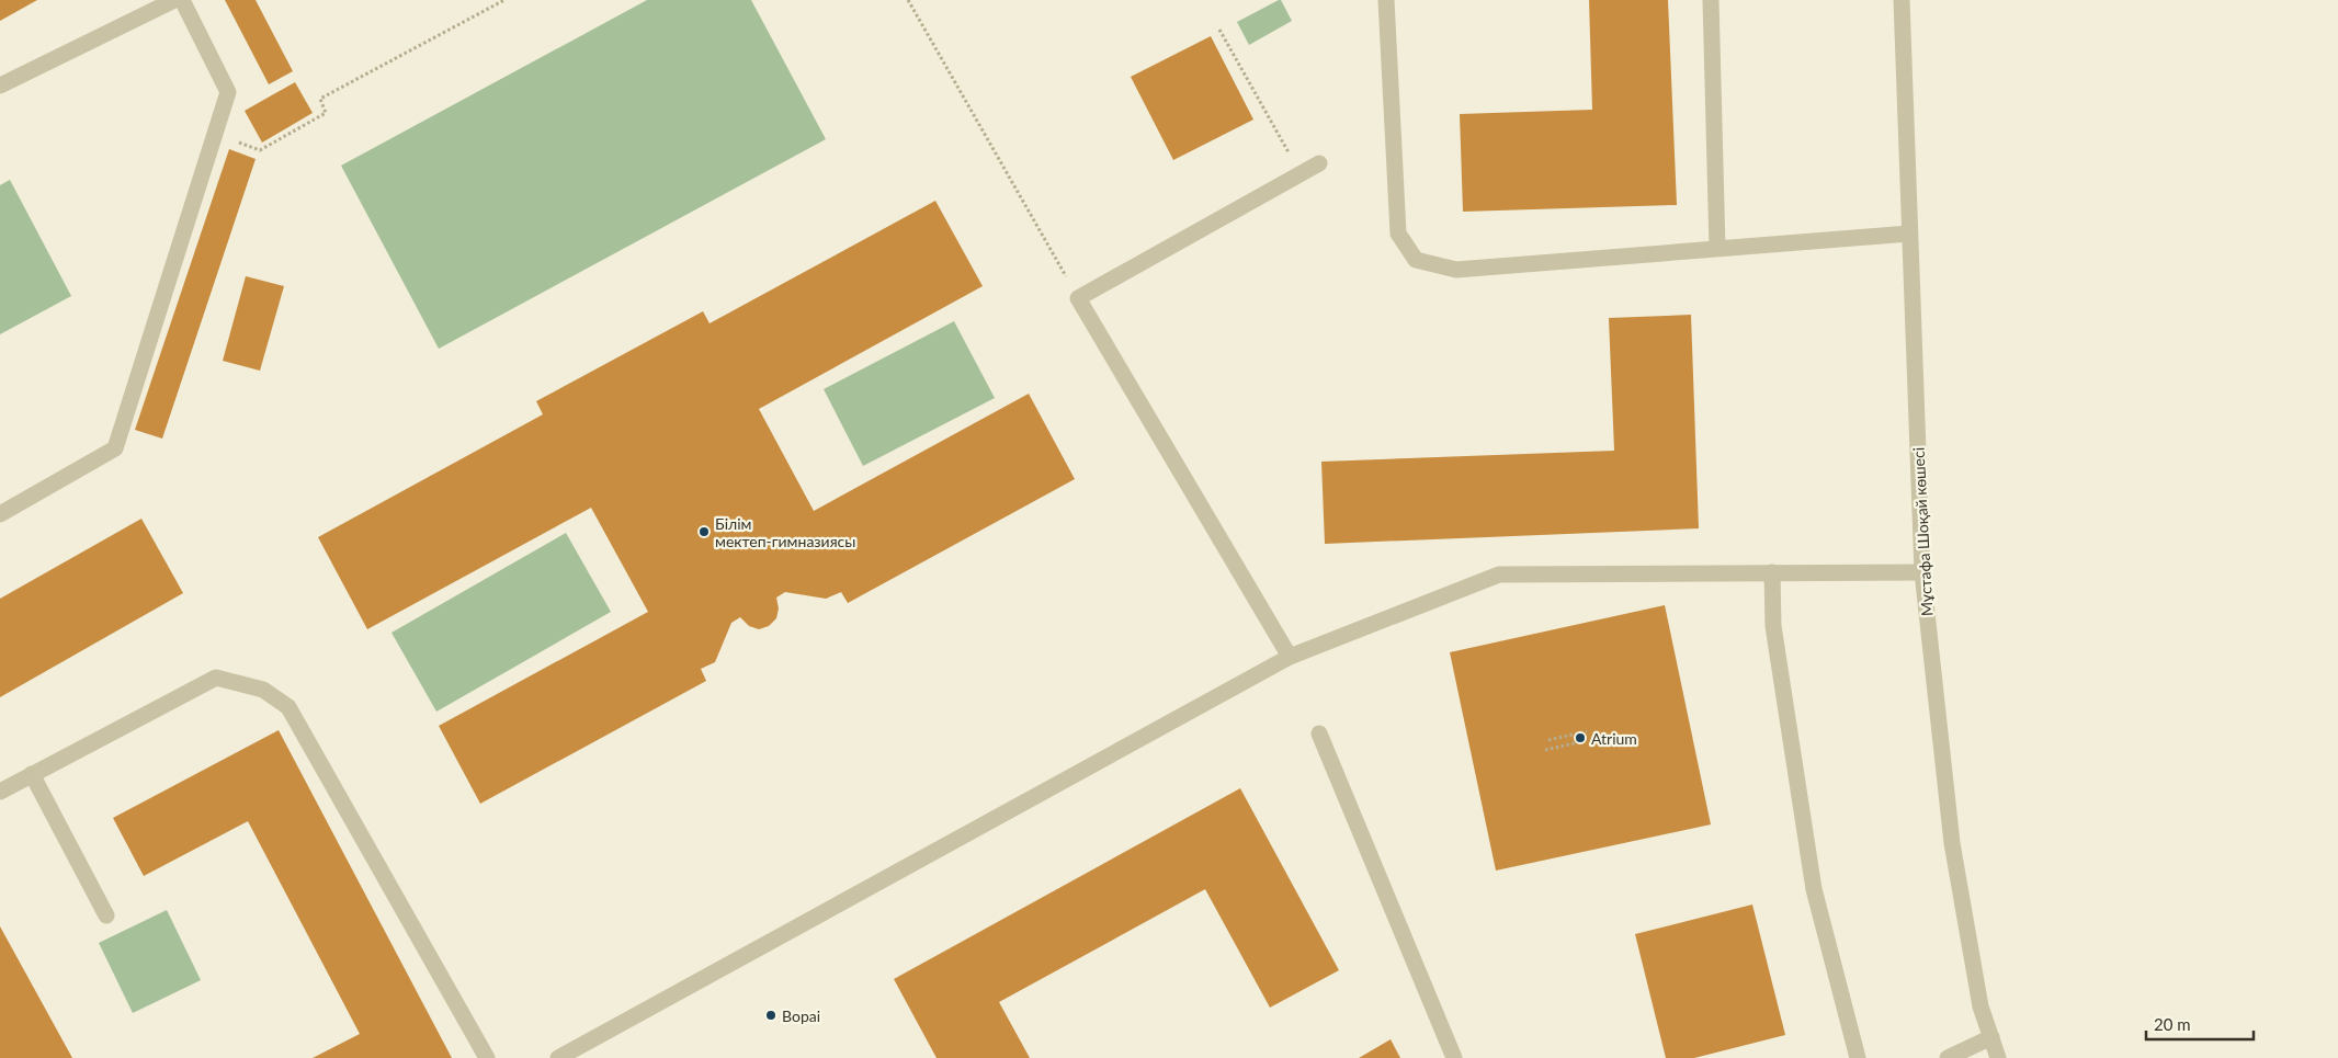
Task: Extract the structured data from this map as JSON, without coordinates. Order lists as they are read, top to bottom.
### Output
{
  "streets": {
    "street": ["Мұстафа Шоқай көшесі"]
  },
  "places": ["Білім мектеп-гимназиясы", "Atrium", "Bopai"],
  "scale_bar": "20 m"
}
